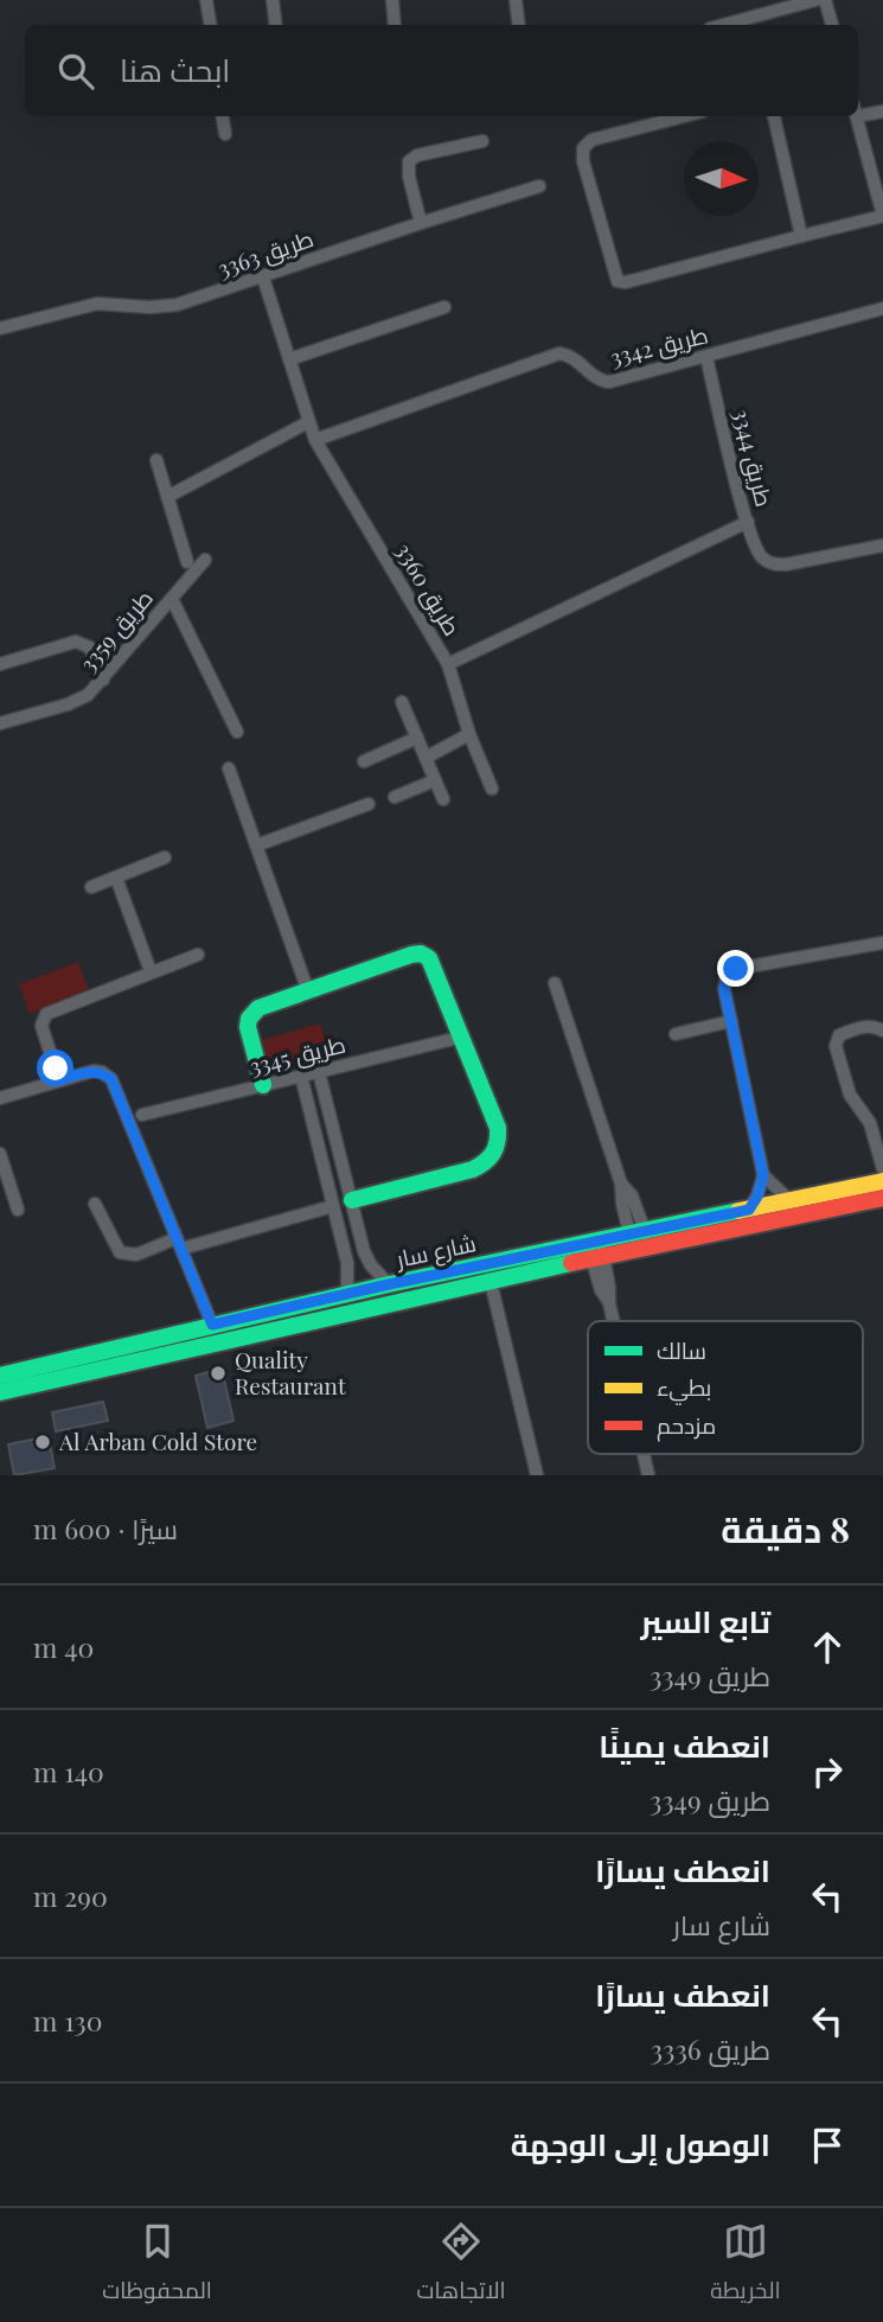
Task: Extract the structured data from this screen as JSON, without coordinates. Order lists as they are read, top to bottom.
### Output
{
  "streets": {
    "street": [
      "طريق 3363",
      "طريق 3342",
      "طريق 3344",
      "طريق 3360",
      "طريق 3359",
      "طريق 3345",
      "شارع سار"
    ]
  },
  "crossings": [
    ["طريق 3363", "طريق 3360"],
    ["طريق 3342", "طريق 3344"],
    ["طريق 3342", "طريق 3360"],
    ["طريق 3344", "طريق 3360"]
  ],
  "places": ["Quality Restaurant", "Al Arban Cold Store"],
  "legend": ["سالك", "بطيء", "مزدحم"],
  "north": "right",
  "page": {
    "search": "ابحث هنا",
    "heading": ["8 دقيقة", "سيرًا · 600 m"],
    "list": [
      ["تابع السير", "طريق 3349", "40 m"],
      ["انعطف يمينًا", "طريق 3349", "140 m"],
      ["انعطف يسارًا", "شارع سار", "290 m"],
      ["انعطف يسارًا", "طريق 3336", "130 m"],
      "الوصول إلى الوجهة"
    ],
    "nav": ["الخريطة", "الاتجاهات", "المحفوظات"]
  }
}
